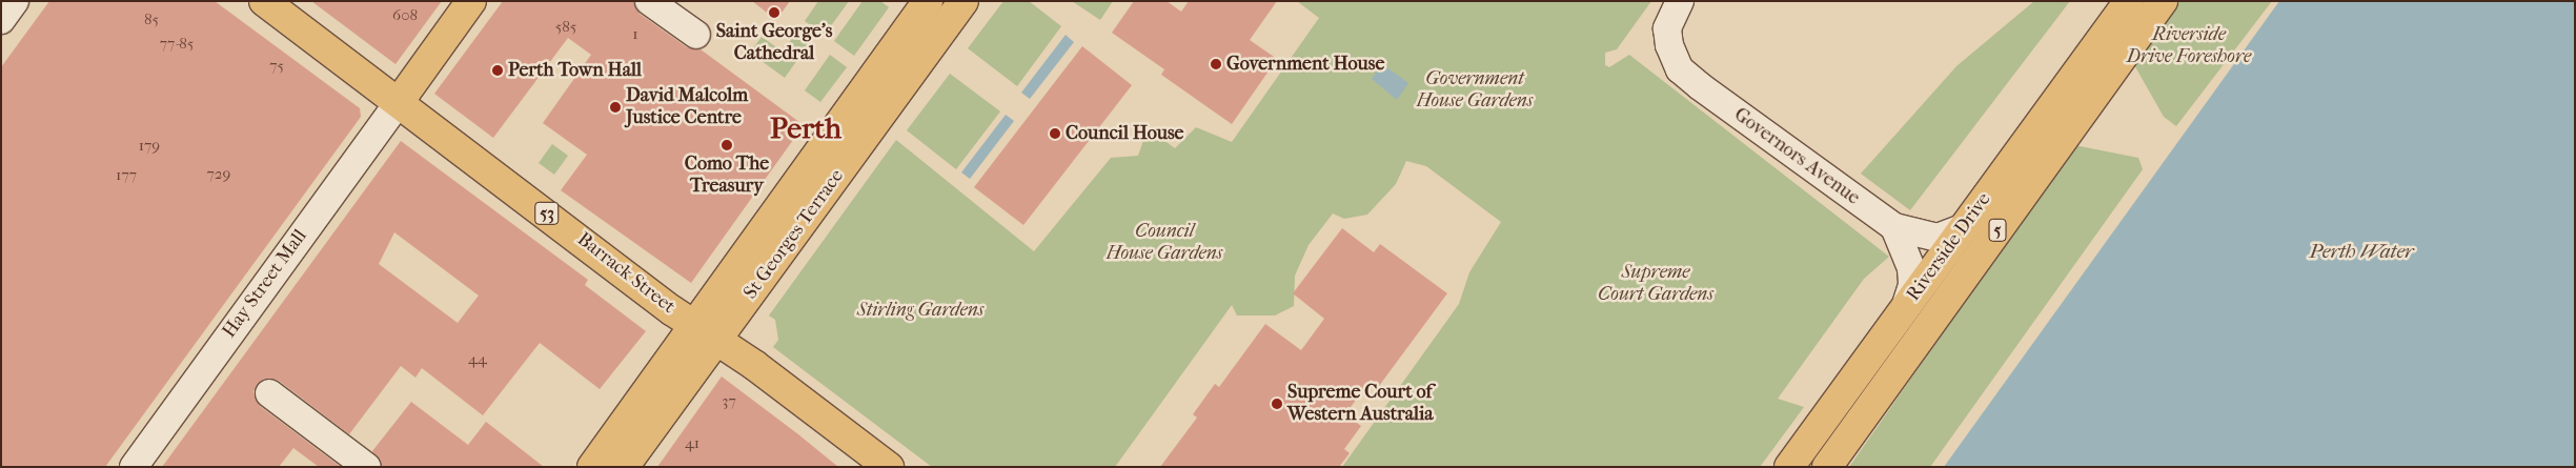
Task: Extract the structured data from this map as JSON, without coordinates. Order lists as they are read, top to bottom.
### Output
{
  "streets": {
    "main road": [
      "53",
      "5",
      "St Georges Terrace",
      "Riverside Drive",
      "Barrack Street"
    ],
    "street": ["Governors Avenue", "Hay Street Mall"]
  },
  "crossings": [
    ["Governors Avenue", "Riverside Drive"],
    ["St Georges Terrace", "Barrack Street"],
    ["Barrack Street", "Hay Street Mall"]
  ],
  "districts": ["Perth"],
  "water": ["Perth Water"],
  "parks": [
    "Riverside Drive Foreshore",
    "Government House Gardens",
    "Council House Gardens",
    "Supreme Court Gardens",
    "Stirling Gardens"
  ],
  "places": [
    "Saint George's Cathedral",
    "Government House",
    "Perth Town Hall",
    "David Malcolm Justice Centre",
    "Council House",
    "Como The Treasury",
    "Supreme Court of Western Australia"
  ],
  "house_numbers": [
    "608",
    "85",
    "585",
    "1",
    "77-85",
    "75",
    "179",
    "729",
    "177",
    "44",
    "37",
    "41"
  ]
}
